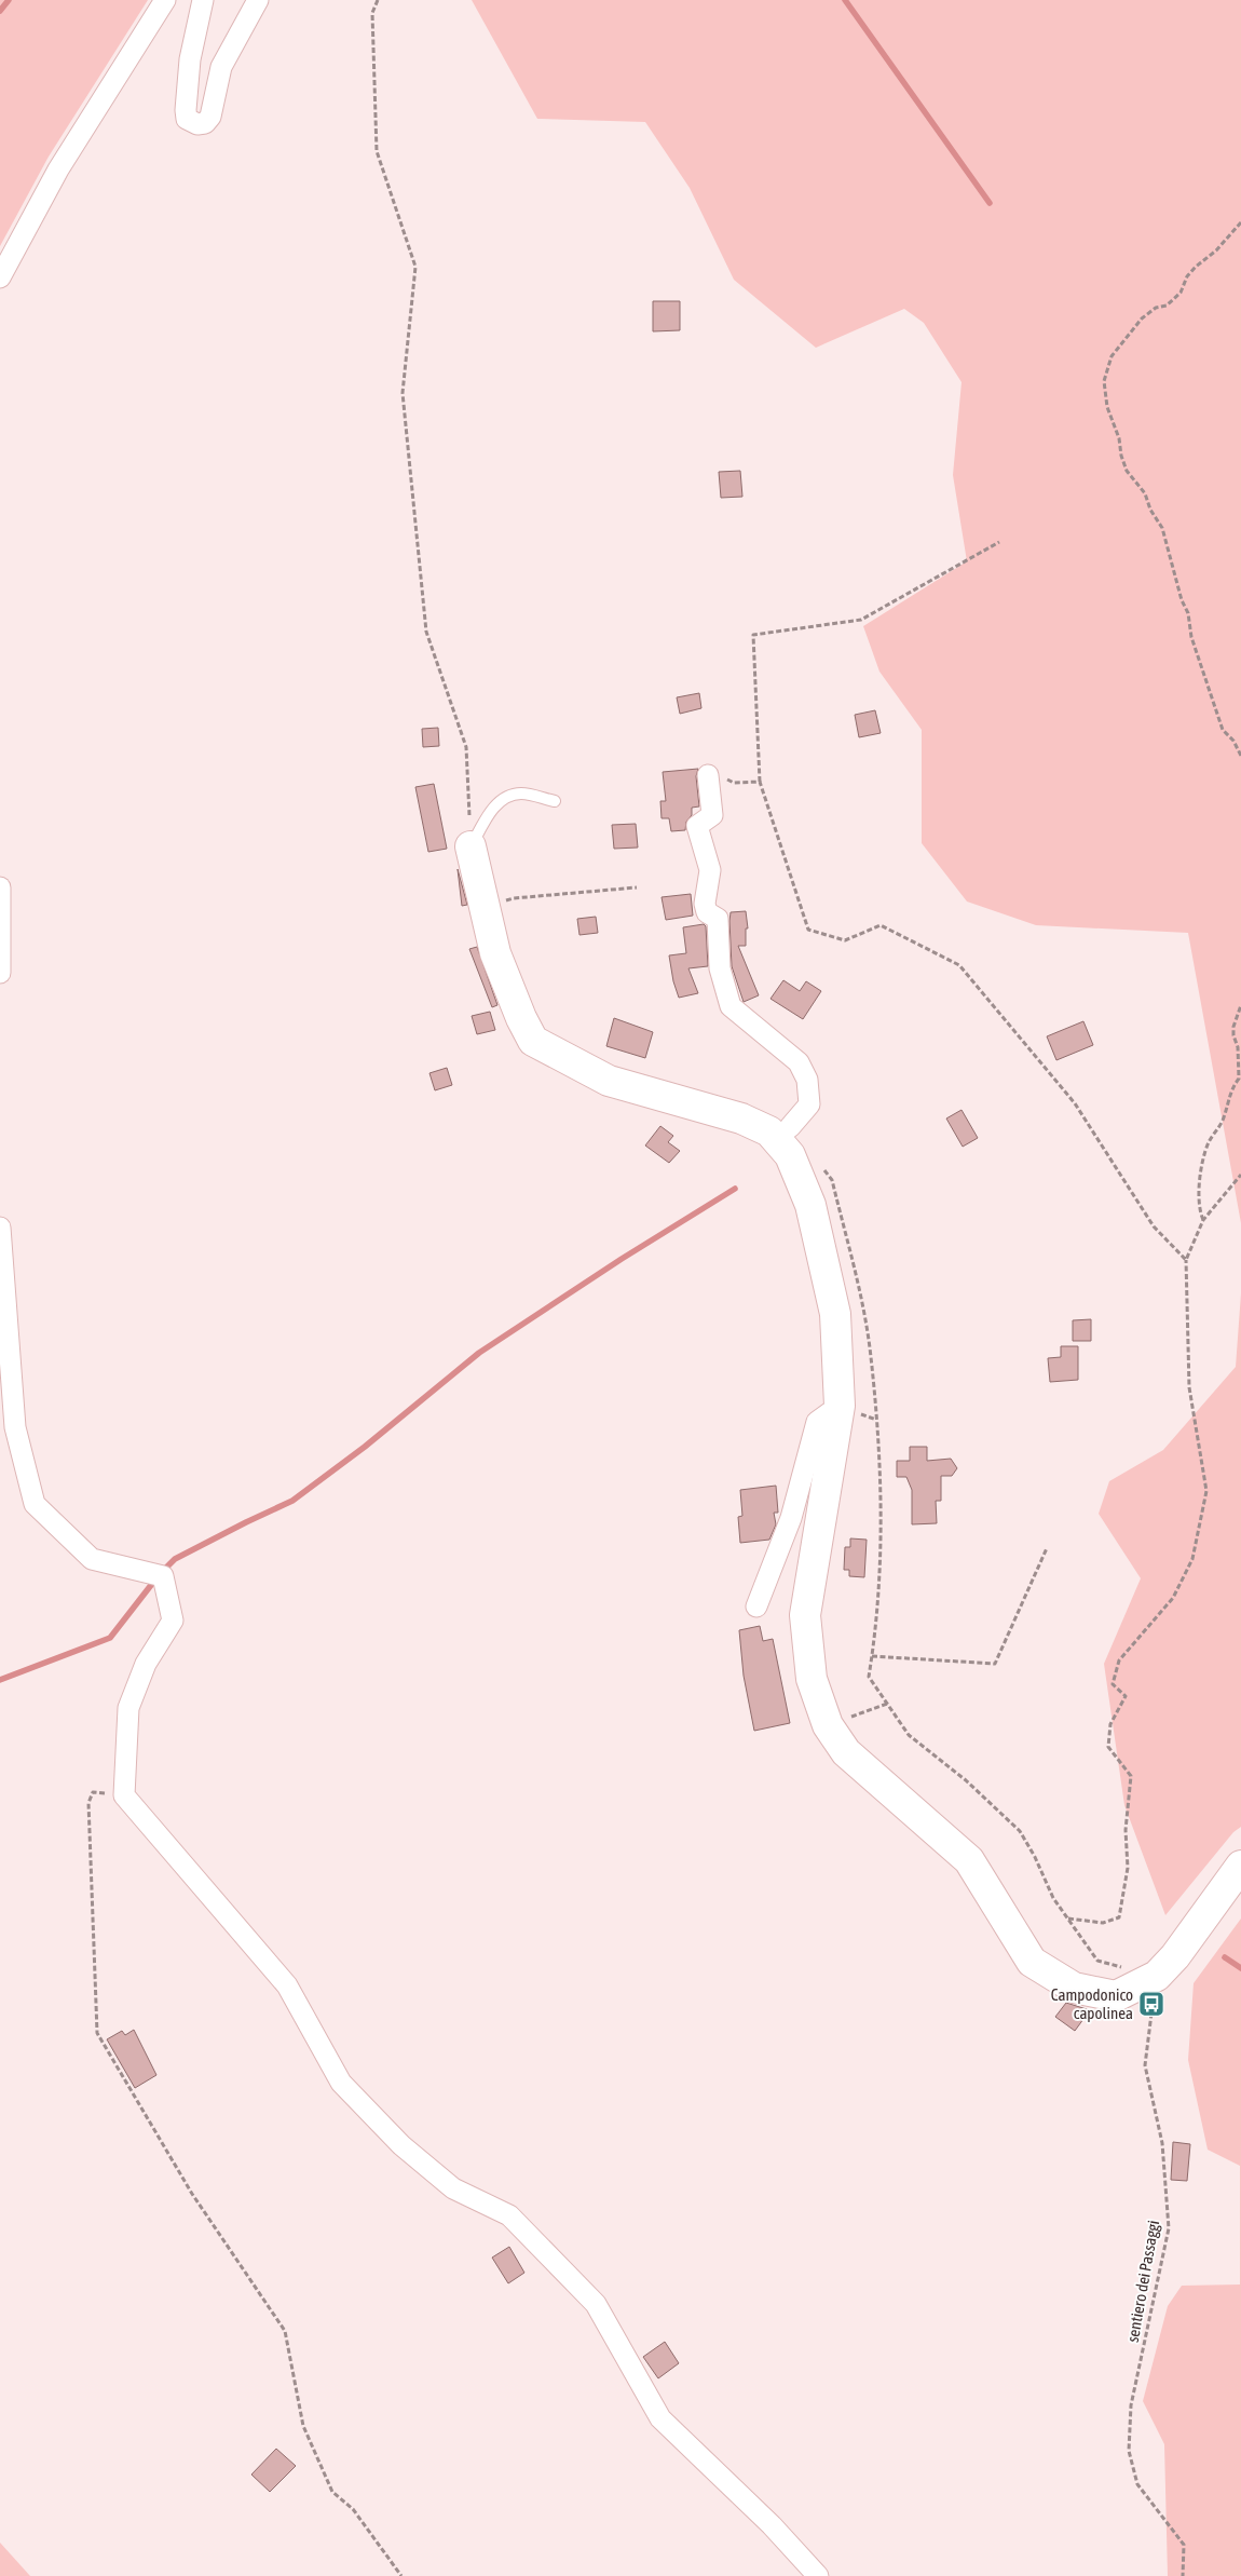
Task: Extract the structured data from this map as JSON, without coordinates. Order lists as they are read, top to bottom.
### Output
{
  "streets": {
    "path": ["sentiero dei Passaggi"]
  },
  "places": {
    "bus stop": ["Campodonico capolinea"]
  }
}
